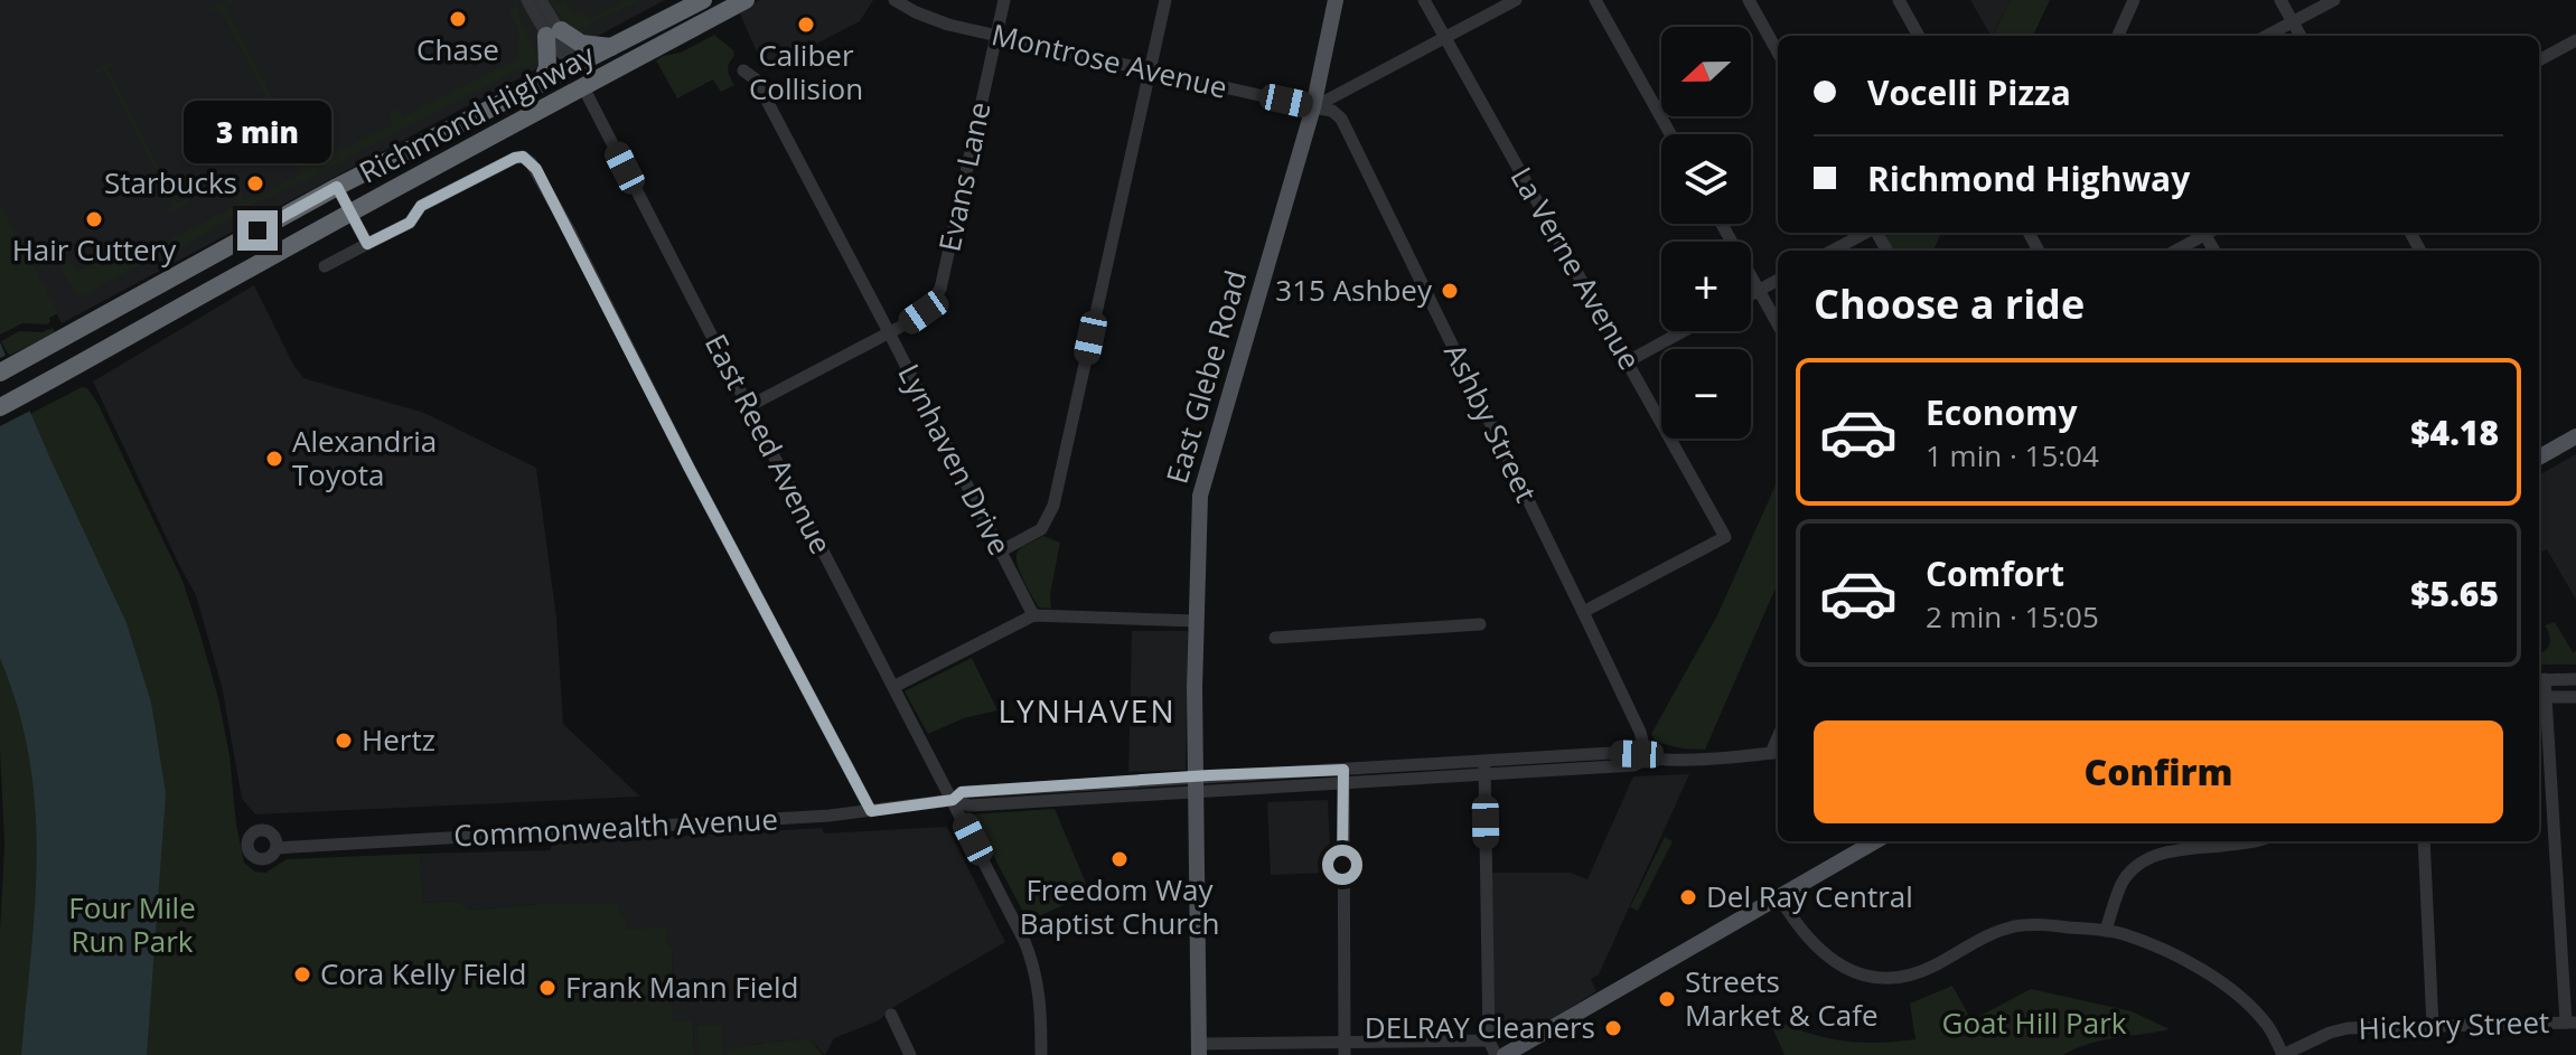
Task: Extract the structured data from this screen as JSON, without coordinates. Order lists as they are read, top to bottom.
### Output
{
  "streets": {
    "highway": ["Richmond Highway"],
    "main road": ["East Glebe Road"],
    "street": [
      "Montrose Avenue",
      "Evans Lane",
      "La Verne Avenue",
      "Ashby Street",
      "East Reed Avenue",
      "Lynhaven Drive",
      "Commonwealth Avenue",
      "Hickory Street"
    ]
  },
  "crossings": [
    ["Montrose Avenue", "Evans Lane"],
    ["Montrose Avenue", "East Glebe Road"],
    ["Montrose Avenue", "Ashby Street"],
    ["Richmond Highway", "East Reed Avenue"],
    ["Evans Lane", "East Reed Avenue"],
    ["Evans Lane", "Lynhaven Drive"],
    ["La Verne Avenue", "Ashby Street"],
    ["East Glebe Road", "Ashby Street"],
    ["East Glebe Road", "Commonwealth Avenue"],
    ["Ashby Street", "Commonwealth Avenue"],
    ["East Reed Avenue", "Commonwealth Avenue"]
  ],
  "districts": ["LYNHAVEN"],
  "parks": ["Four Mile Run Park", "Goat Hill Park"],
  "places": [
    "Chase",
    "Caliber Collision",
    "Starbucks",
    "Hair Cuttery",
    "315 Ashbey",
    "Alexandria Toyota",
    "Hertz",
    "Freedom Way Baptist Church",
    "Del Ray Central",
    "Cora Kelly Field",
    "Frank Mann Field",
    "Streets Market & Cafe",
    "DELRAY Cleaners"
  ],
  "north": "left",
  "page": {
    "map_buttons": ["+", "−"],
    "banner": ["Vocelli Pizza", "Richmond Highway"],
    "bubble": "3 min",
    "heading": "Choose a ride",
    "list": [
      {
        "name": "Economy",
        "note": "1 min · 15:04",
        "value": "$4.18"
      },
      {
        "name": "Comfort",
        "note": "2 min · 15:05",
        "value": "$5.65"
      }
    ],
    "buttons": "Confirm"
  }
}
